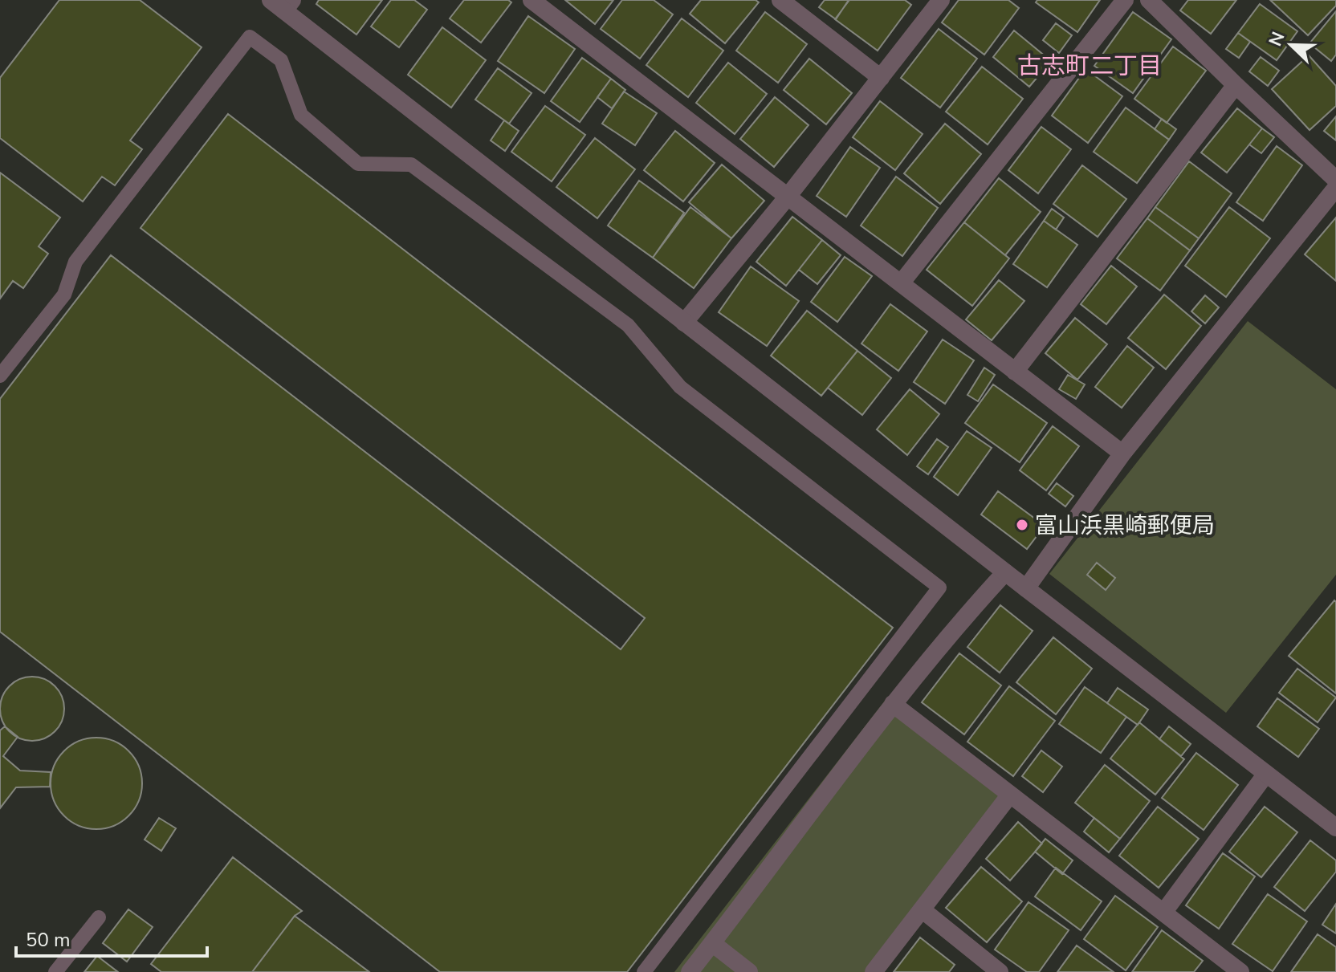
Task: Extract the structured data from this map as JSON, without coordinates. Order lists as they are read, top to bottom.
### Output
{
  "districts": ["古志町二丁目"],
  "places": ["富山浜黒崎郵便局"],
  "scale_bar": "50 m",
  "north": "top left"
}
